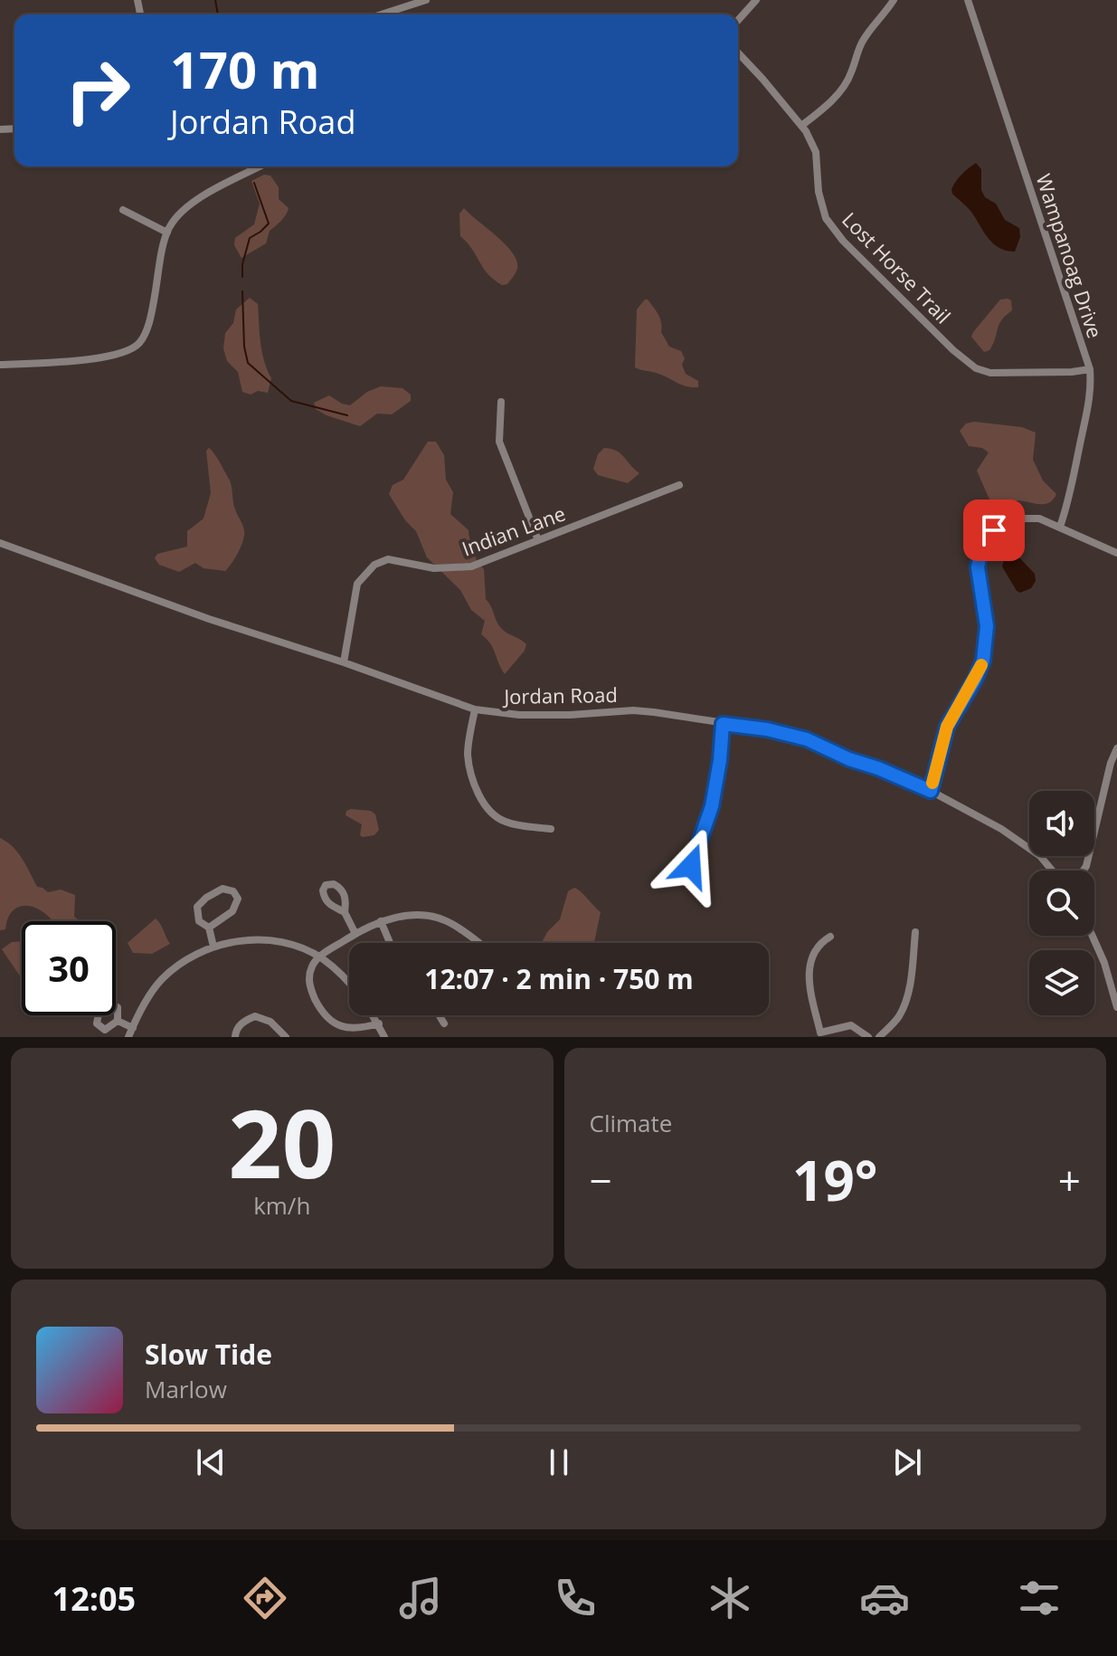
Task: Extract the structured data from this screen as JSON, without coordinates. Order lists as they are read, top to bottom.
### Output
{
  "streets": {
    "street": [
      "Wampanoag Drive",
      "Lost Horse Trail",
      "Indian Lane",
      "Jordan Road"
    ]
  },
  "crossings": [
    ["Wampanoag Drive", "Lost Horse Trail"],
    ["Indian Lane", "Jordan Road"]
  ],
  "page": {
    "turn": ["170 m", "Jordan Road"],
    "limit": "30",
    "trip": "12:07 · 2 min · 750 m",
    "tile": [
      ["20", "km/h"],
      "Climate"
    ],
    "heat": ["−", "19°", "+"],
    "song": ["Slow Tide", "Marlow"],
    "tabs": "12:05"
  }
}
